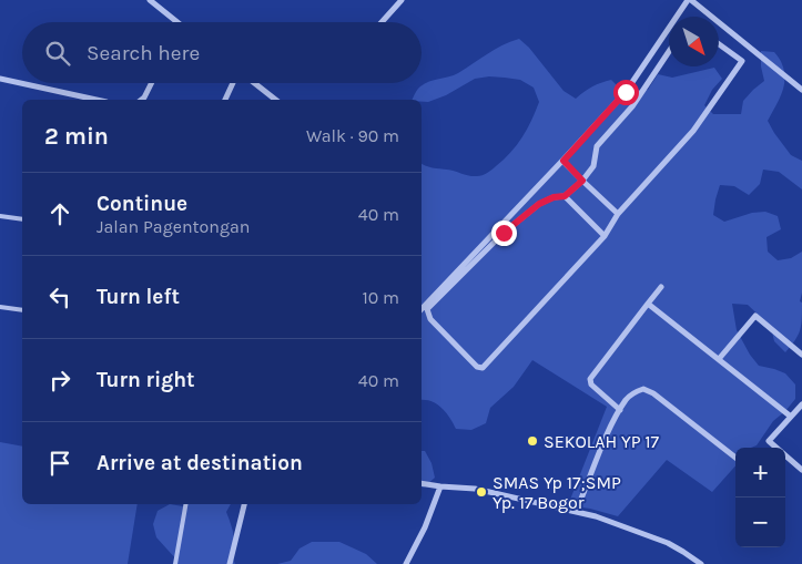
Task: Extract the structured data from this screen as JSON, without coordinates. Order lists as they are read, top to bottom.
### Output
{
  "places": ["SEKOLAH YP 17", "SMAS Yp 17;SMP Yp. 17 Bogor"],
  "north": "bottom right",
  "page": {
    "search": "Search here",
    "heading": ["2 min", "Walk · 90 m"],
    "list": [
      ["Continue", "Jalan Pagentongan", "40 m"],
      ["Turn left", "10 m"],
      ["Turn right", "40 m"],
      "Arrive at destination"
    ],
    "map_buttons": ["+", "−"]
  }
}
